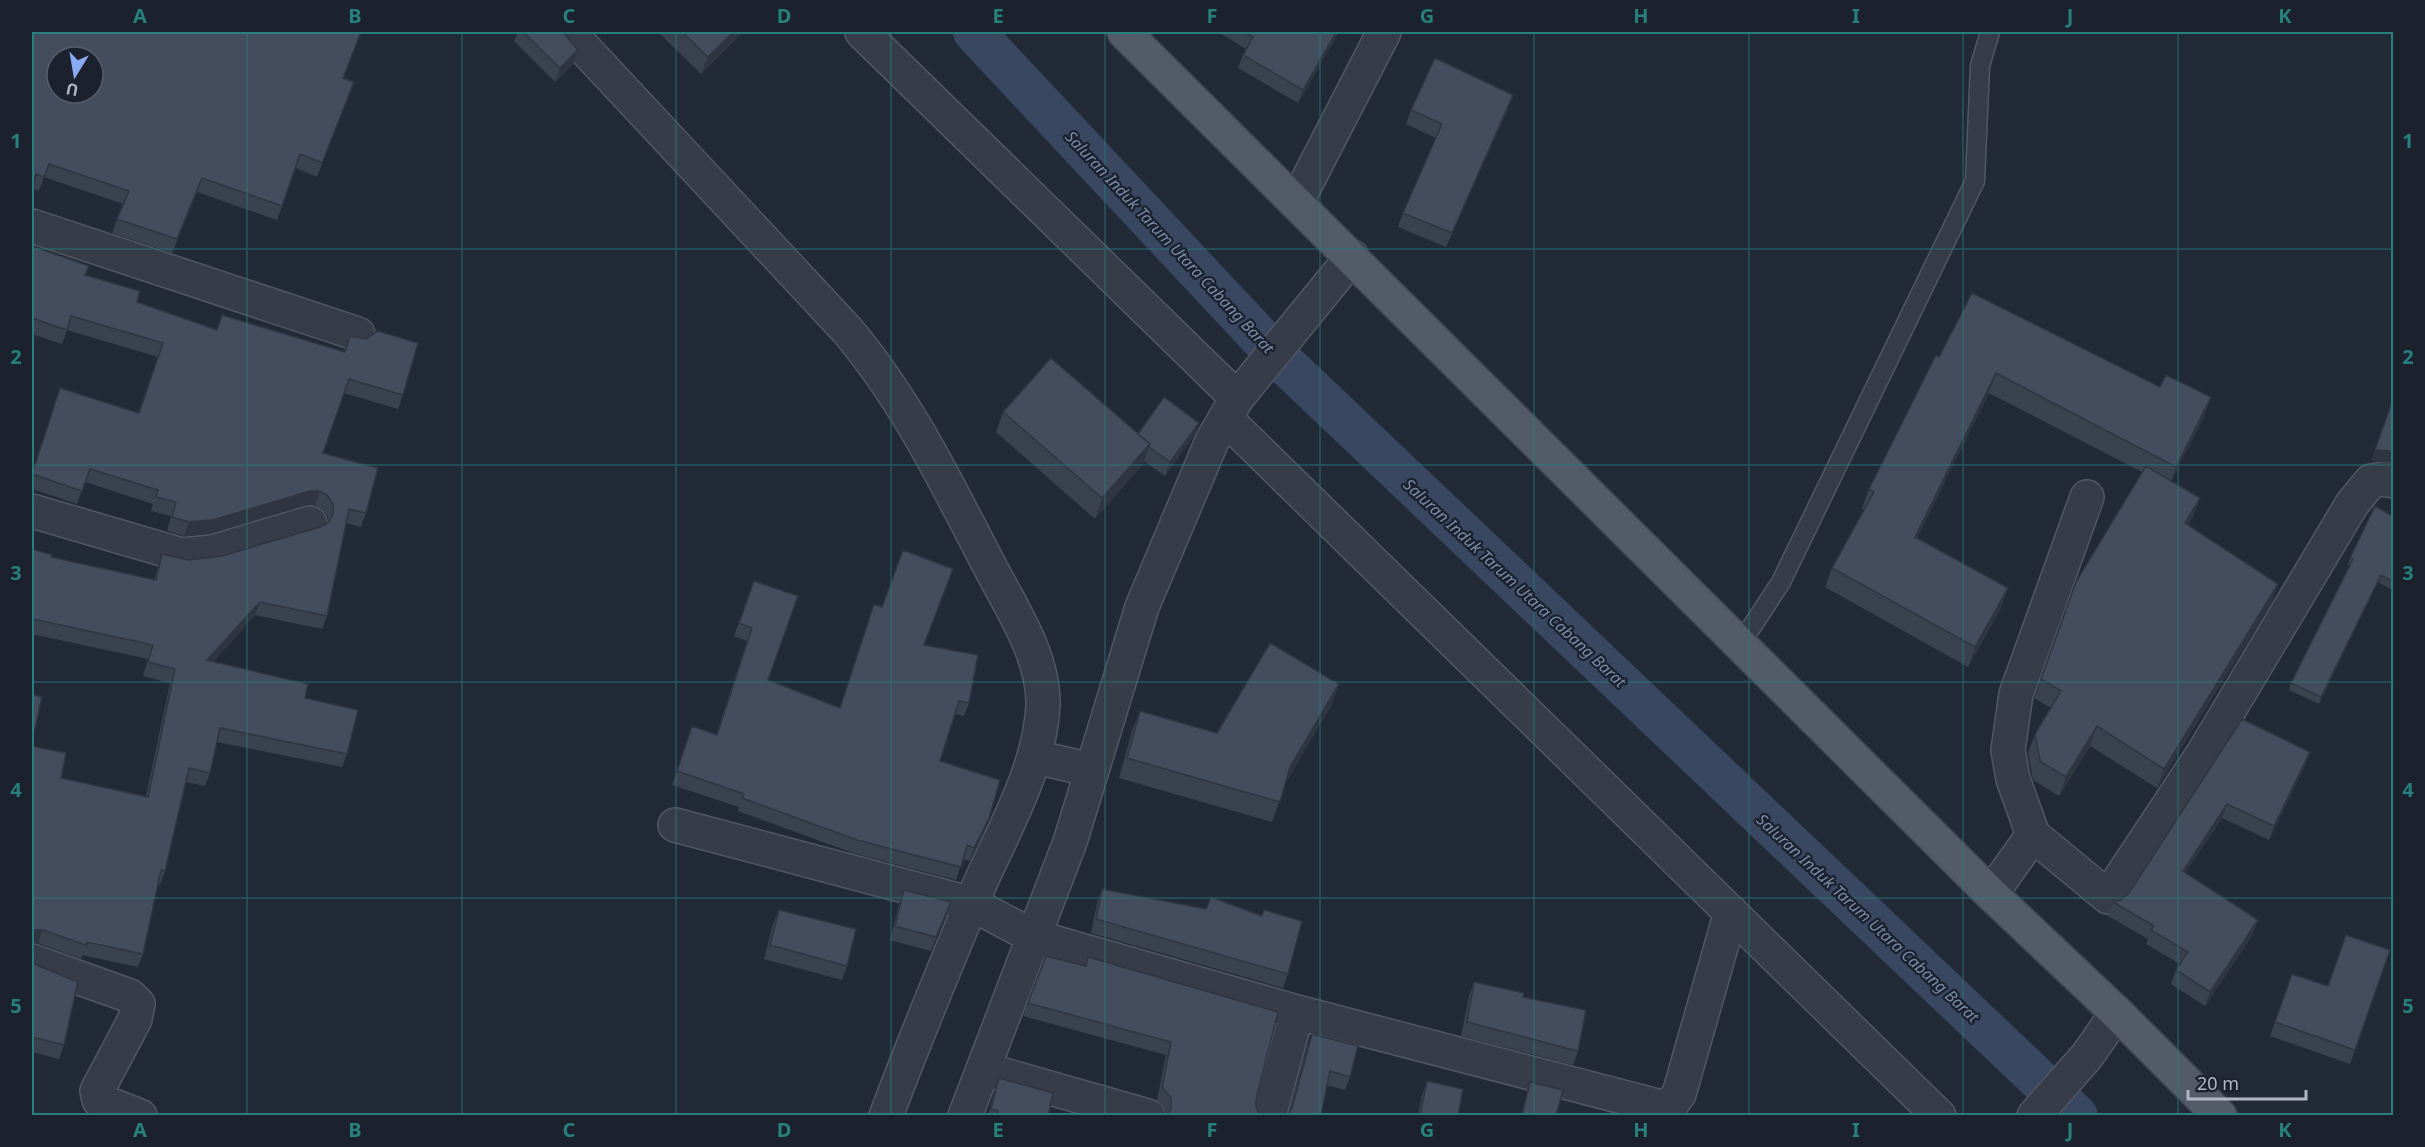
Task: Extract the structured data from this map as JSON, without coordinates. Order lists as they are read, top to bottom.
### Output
{
  "water": ["Saluran Induk Tarum Utara Cabang Barat"],
  "scale_bar": "20 m",
  "north": "bottom",
  "grid": {
    "columns": [
      "A",
      "B",
      "C",
      "D",
      "E",
      "F",
      "G",
      "H",
      "I",
      "J",
      "K"
    ],
    "rows": [
      "1",
      "2",
      "3",
      "4",
      "5"
    ]
  }
}
